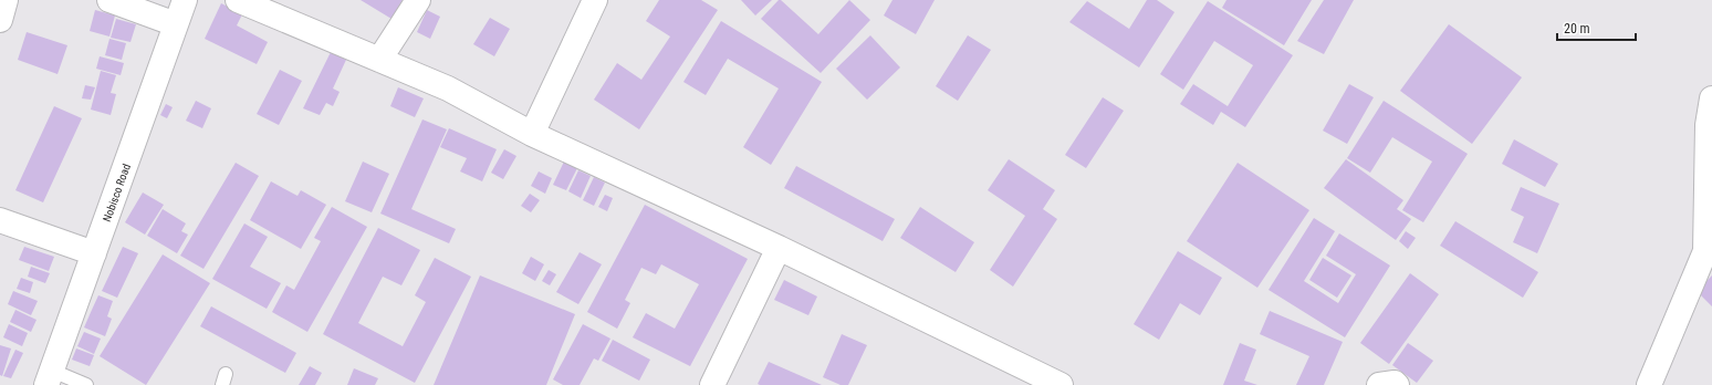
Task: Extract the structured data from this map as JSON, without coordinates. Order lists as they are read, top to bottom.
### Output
{
  "streets": {
    "street": ["Nobisco Road"]
  },
  "scale_bar": "20 m"
}
